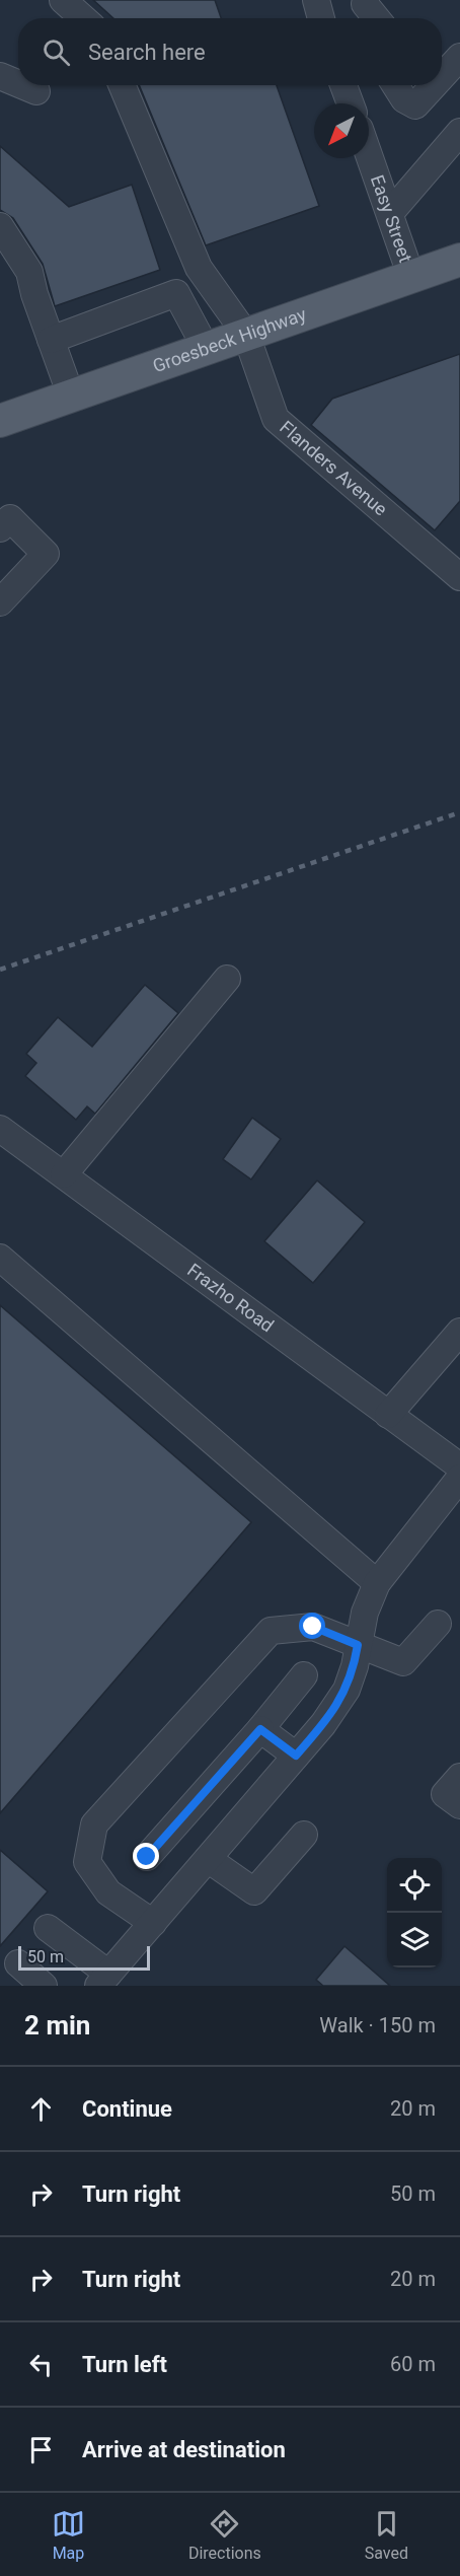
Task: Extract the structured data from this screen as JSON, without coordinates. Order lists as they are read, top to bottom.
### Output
{
  "streets": {
    "main road": ["Groesbeck Highway"],
    "street": ["Easy Street", "Flanders Avenue", "Frazho Road"]
  },
  "crossings": [
    ["Easy Street", "Groesbeck Highway"],
    ["Groesbeck Highway", "Flanders Avenue"]
  ],
  "scale_bar": "50 m",
  "north": "bottom left",
  "page": {
    "search": "Search here",
    "scale": "50 m",
    "heading": ["2 min", "Walk · 150 m"],
    "list": [
      ["Continue", "20 m"],
      ["Turn right", "50 m"],
      ["Turn right", "20 m"],
      ["Turn left", "60 m"],
      "Arrive at destination"
    ],
    "nav": ["Map", "Directions", "Saved"]
  }
}
